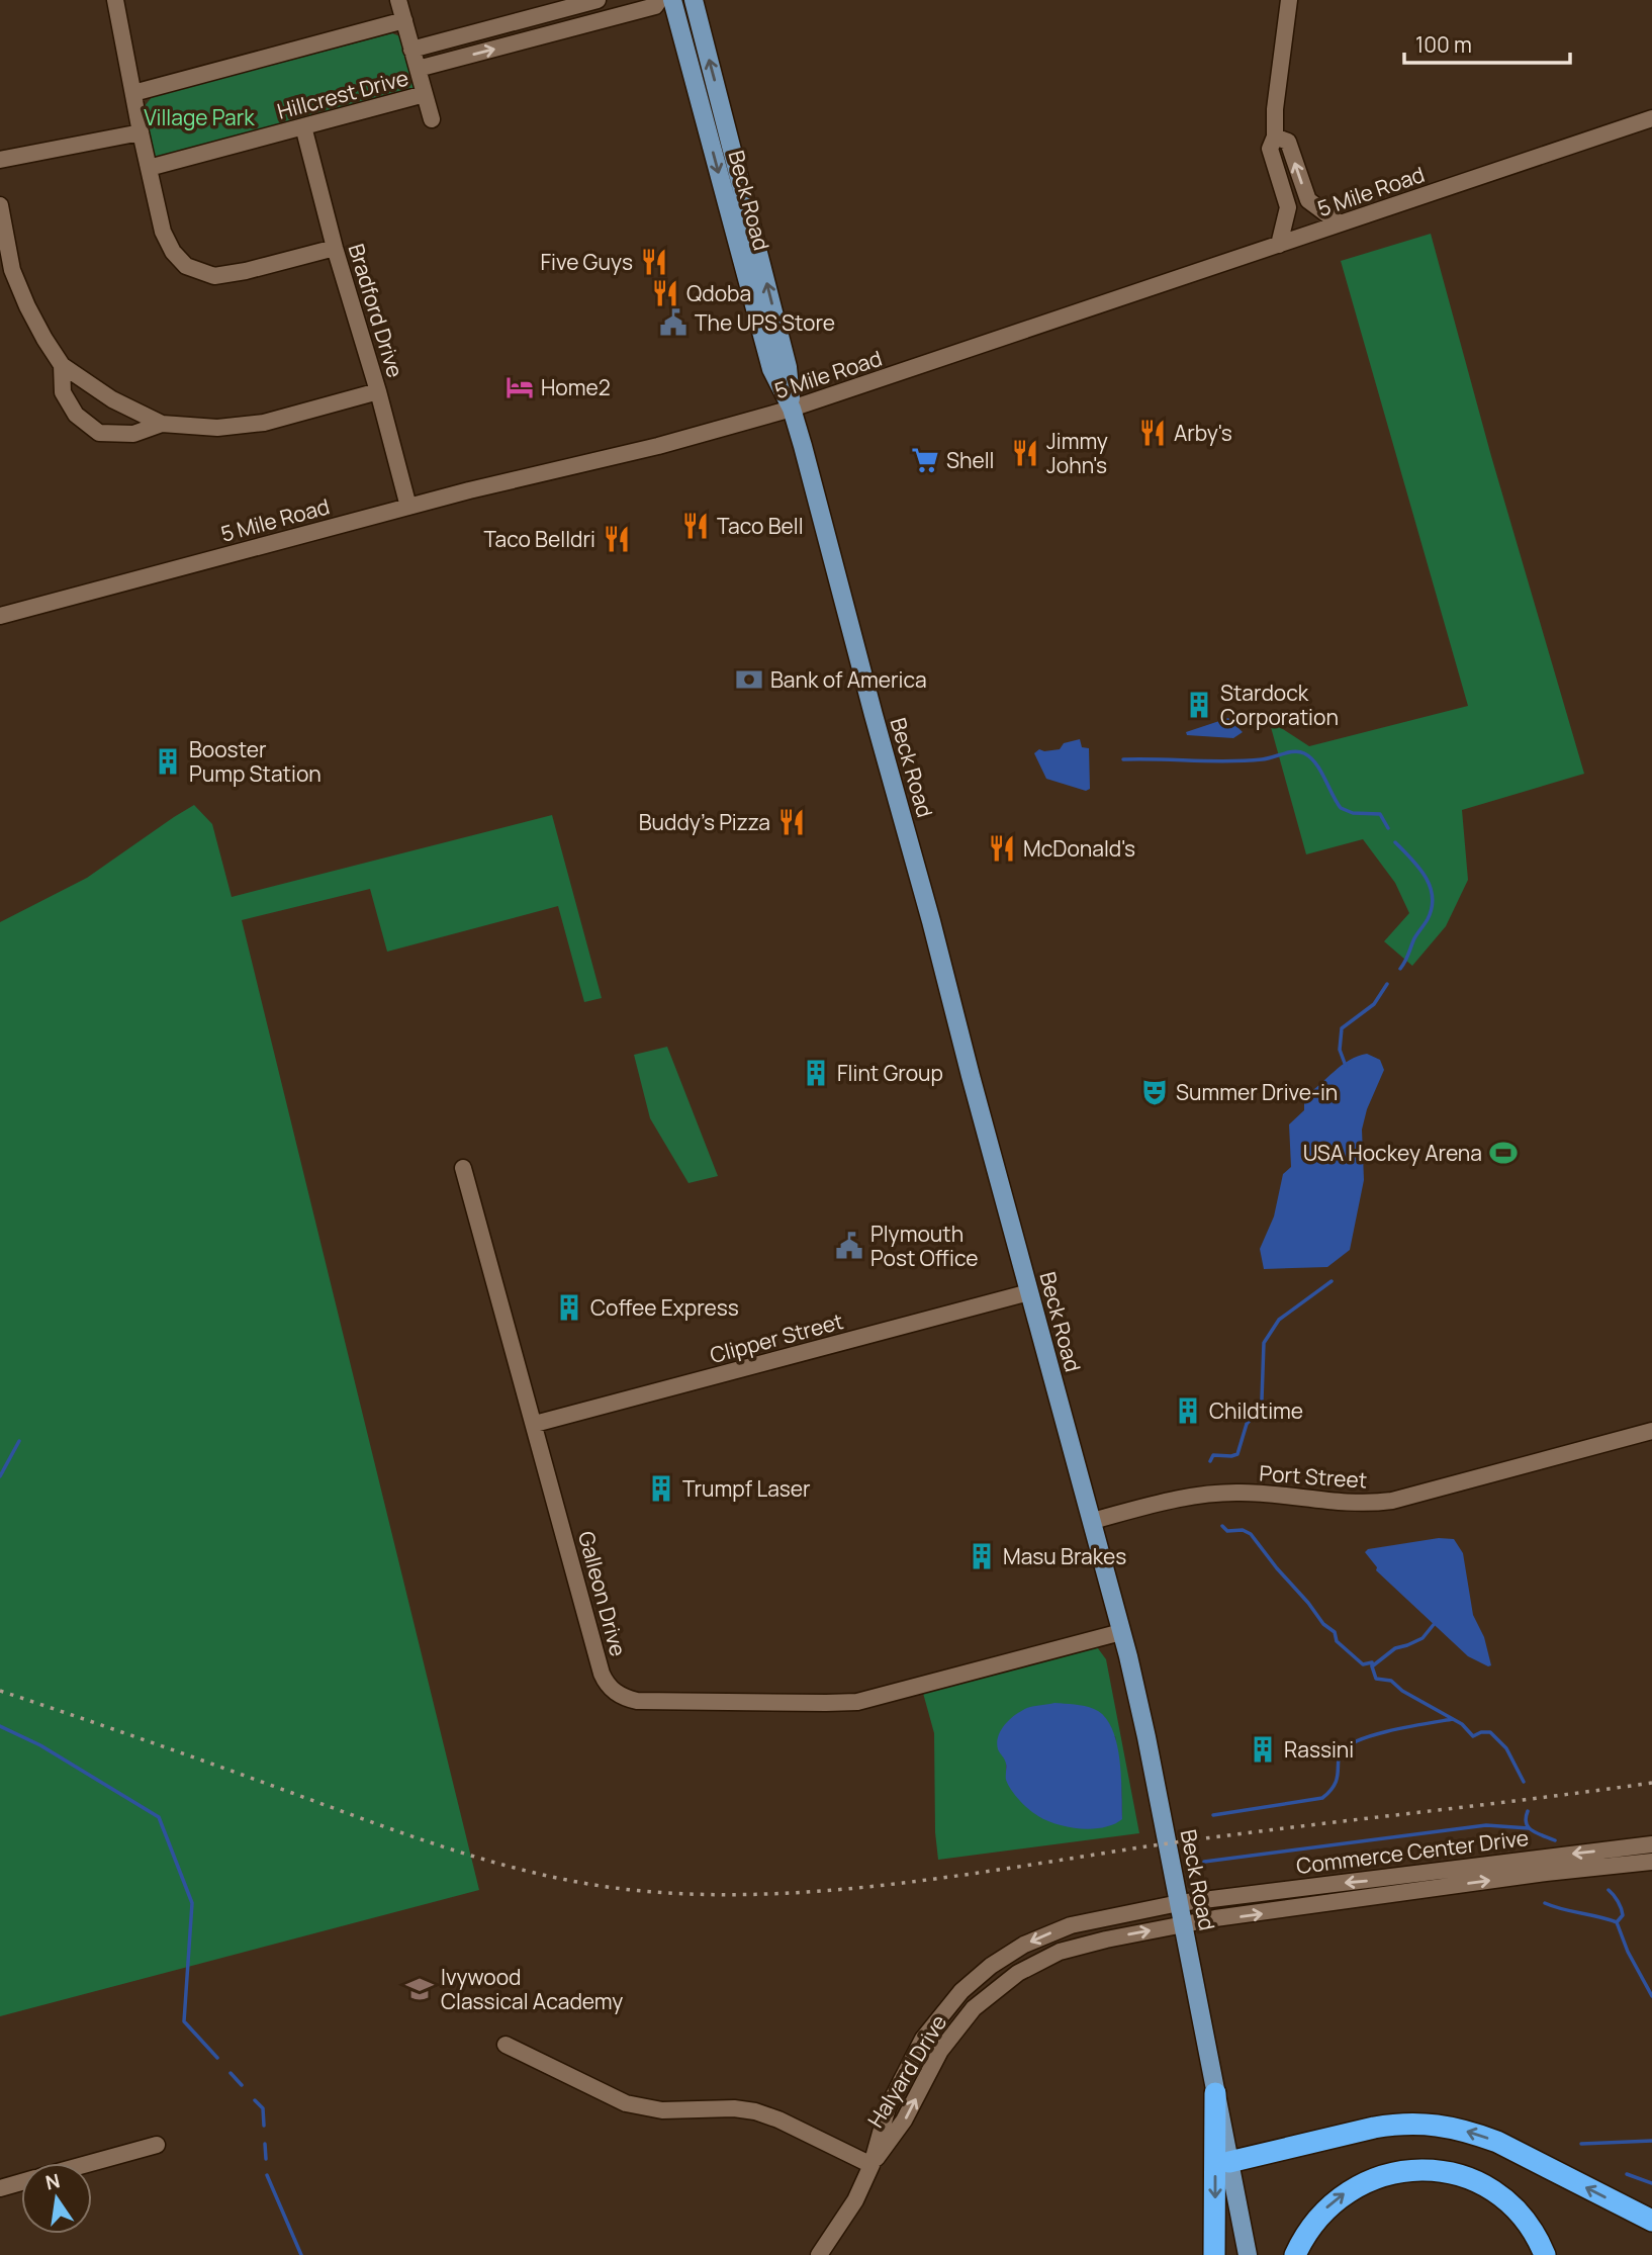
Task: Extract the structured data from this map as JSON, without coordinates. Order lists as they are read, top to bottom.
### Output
{
  "streets": {
    "main road": ["Beck Road"],
    "street": [
      "Hillcrest Drive",
      "5 Mile Road",
      "Bradford Drive",
      "Clipper Street",
      "Port Street",
      "Galleon Drive",
      "Commerce Center Drive",
      "Halyard Drive"
    ]
  },
  "crossings": [
    ["Hillcrest Drive", "Bradford Drive"],
    ["5 Mile Road", "Beck Road"],
    ["5 Mile Road", "Bradford Drive"],
    ["Beck Road", "Clipper Street"],
    ["Beck Road", "Port Street"],
    ["Beck Road", "Galleon Drive"],
    ["Beck Road", "Commerce Center Drive"],
    ["Beck Road", "Halyard Drive"],
    ["Clipper Street", "Galleon Drive"],
    ["Commerce Center Drive", "Halyard Drive"]
  ],
  "parks": ["Village Park"],
  "places": {
    "restaurant": [
      "Five Guys",
      "Qdoba",
      "Arby's",
      "Jimmy John's",
      "Taco Bell",
      "Taco Belldri",
      "Buddy's Pizza",
      "McDonald's"
    ],
    "public building": ["The UPS Store", "Plymouth Post Office"],
    "hotel": ["Home2"],
    "supermarket": ["Shell"],
    "bank": ["Bank of America"],
    "building": [
      "Stardock Corporation",
      "Booster Pump Station",
      "Flint Group",
      "Coffee Express",
      "Childtime",
      "Trumpf Laser",
      "Masu Brakes",
      "Rassini"
    ],
    "theatre": ["Summer Drive-in"],
    "sports": ["USA Hockey Arena"],
    "school or university": ["Ivywood Classical Academy"]
  },
  "scale_bar": "100 m",
  "north": "top"
}
